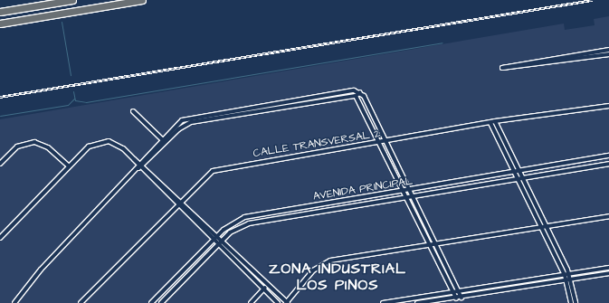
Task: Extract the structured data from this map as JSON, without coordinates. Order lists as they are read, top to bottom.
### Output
{
  "streets": {
    "street": ["CALLE TRANSVERSAL 2", "AVENIDA PRINCIPAL"]
  },
  "districts": ["ZONA INDUSTRIAL LOS PINOS"]
}
